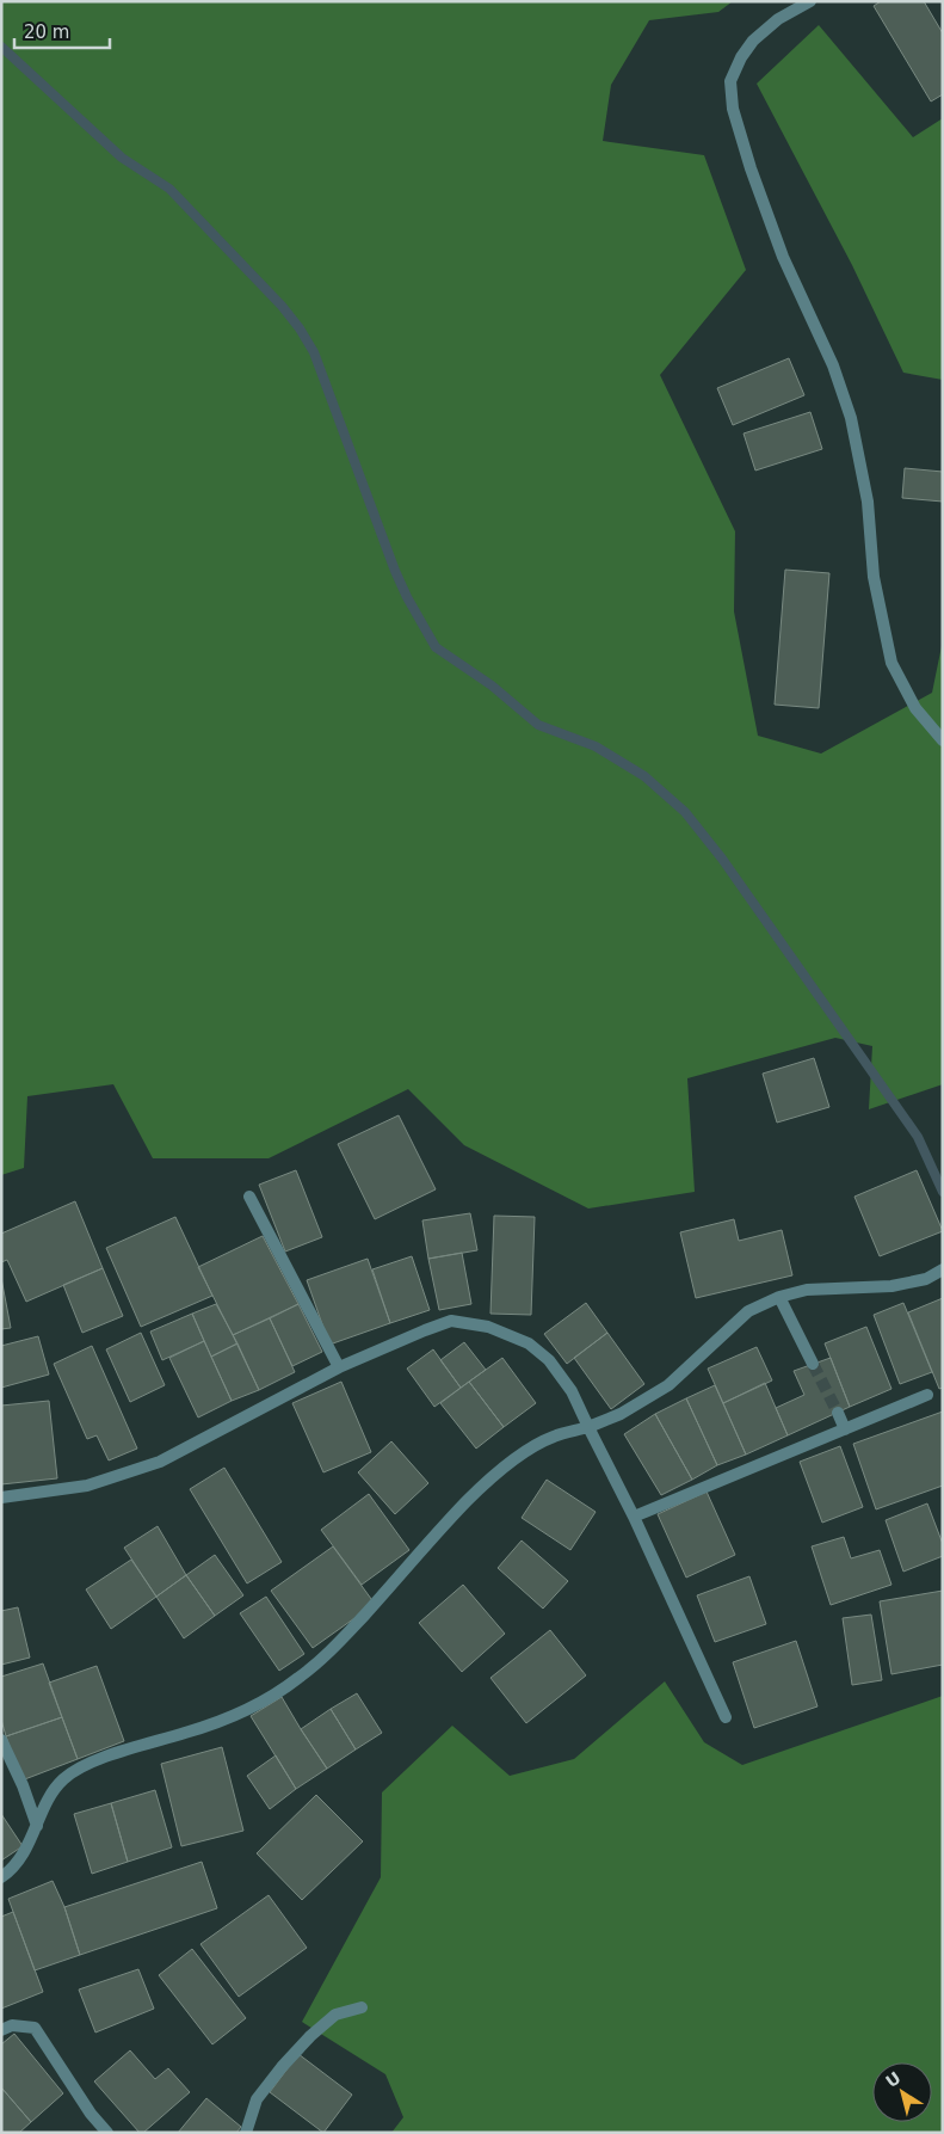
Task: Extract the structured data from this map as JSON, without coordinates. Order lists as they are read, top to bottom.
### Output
{
  "scale_bar": "20 m",
  "north": "top left"
}
